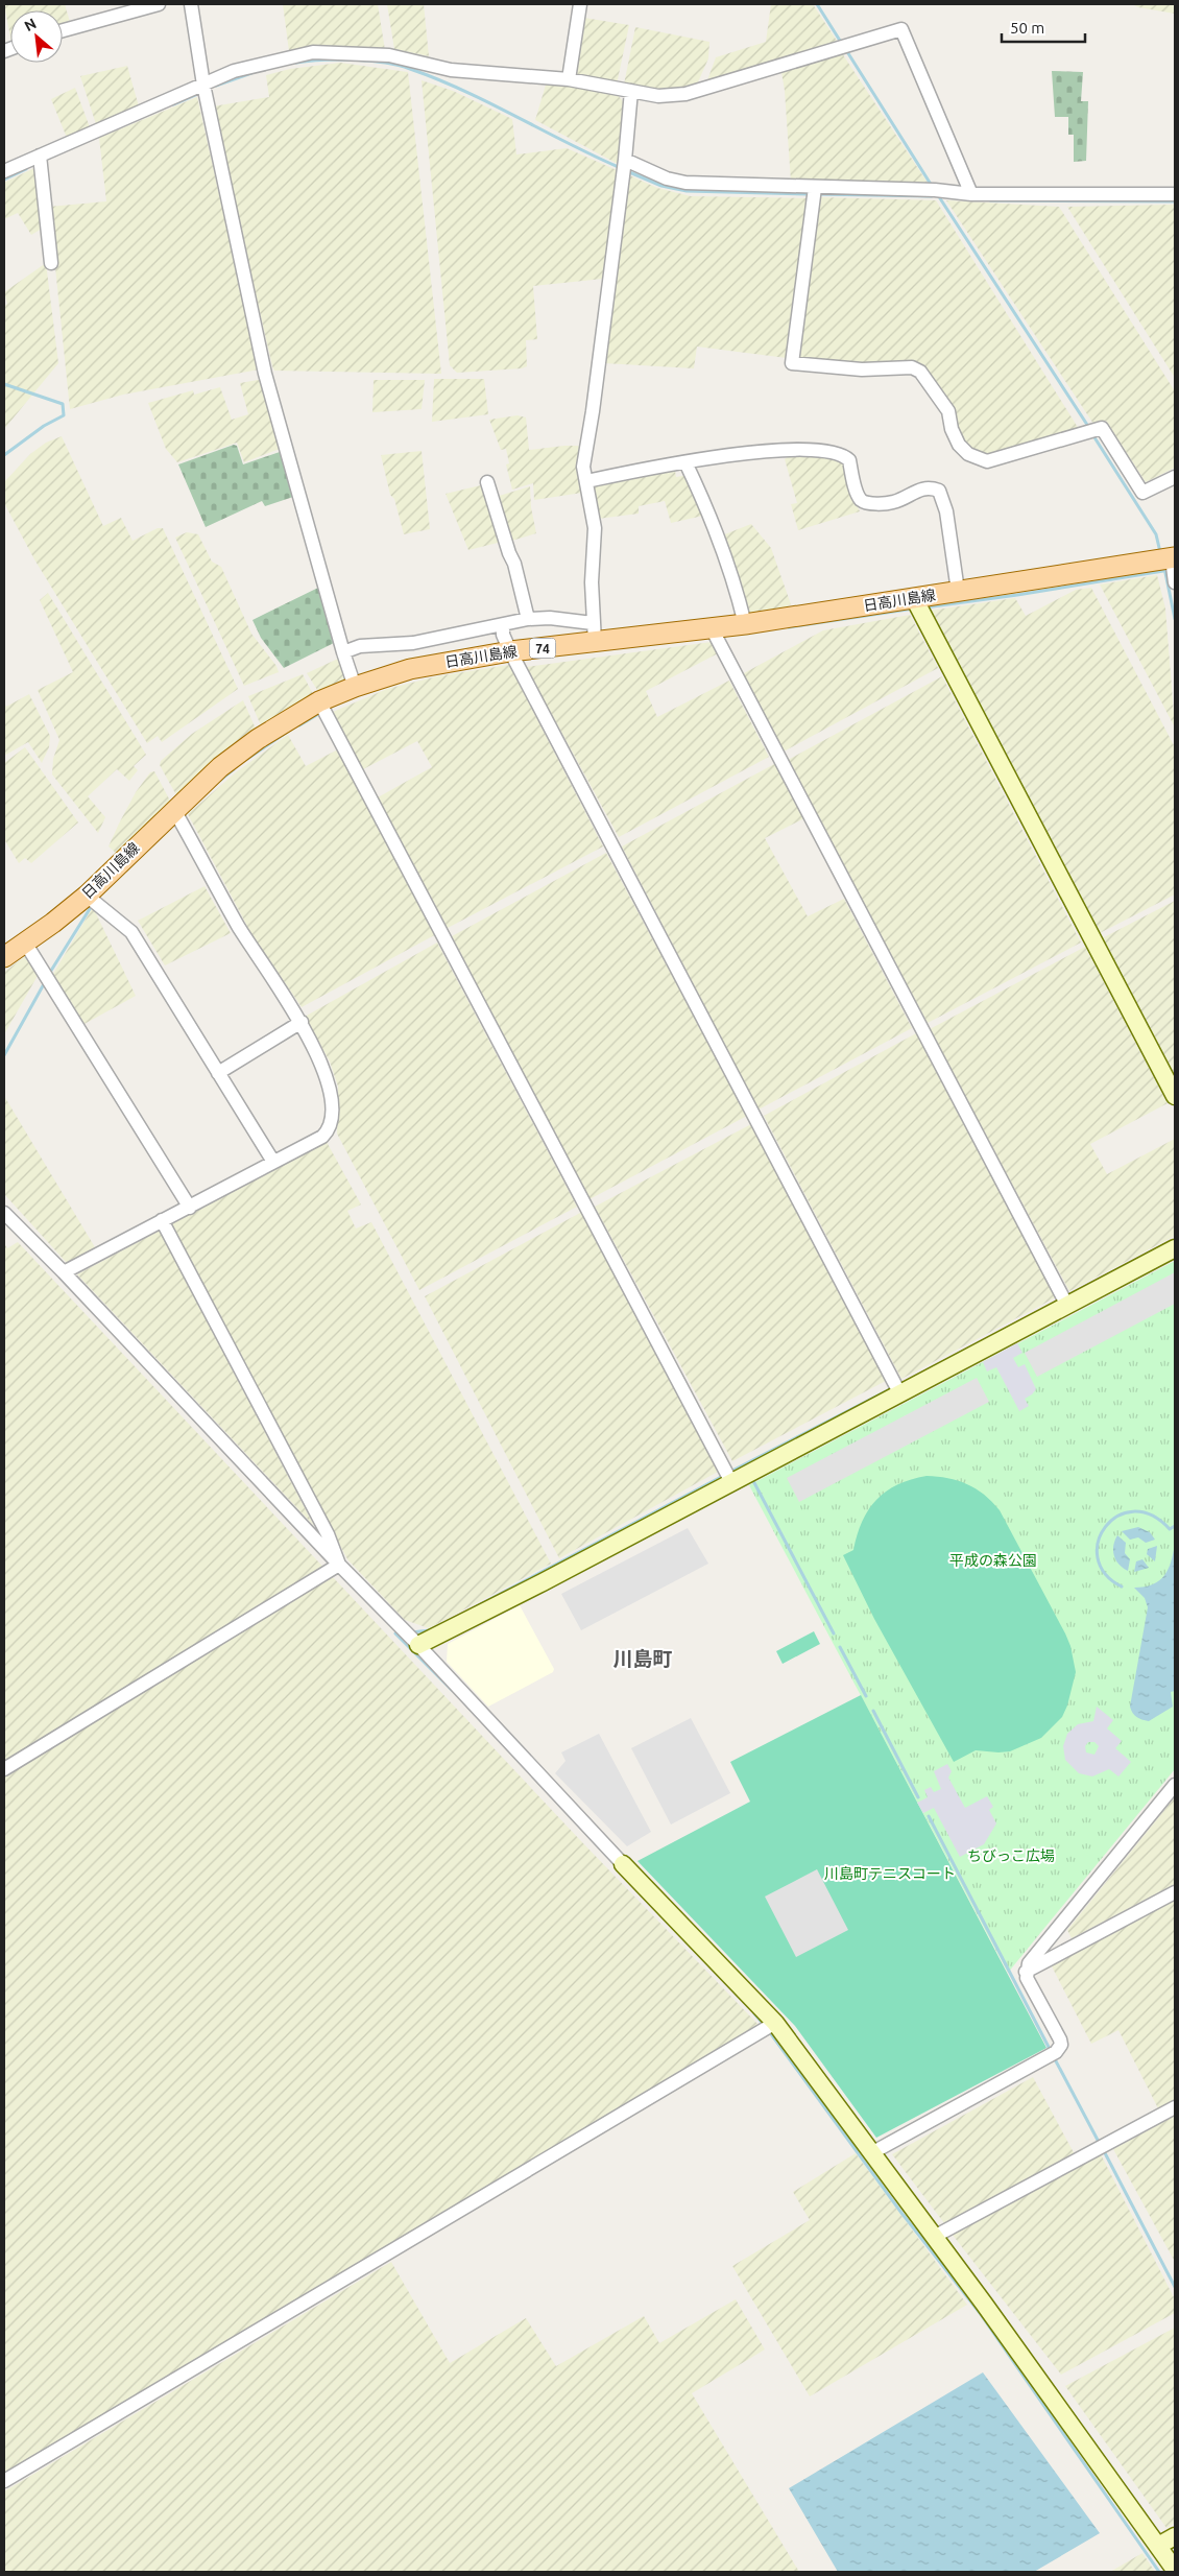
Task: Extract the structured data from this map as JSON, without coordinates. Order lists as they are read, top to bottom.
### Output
{
  "streets": {
    "main road": ["日高川島線", "74"]
  },
  "districts": ["川島町"],
  "parks": ["平成の森公園", "ちびっこ広場", "川島町テニスコート"],
  "scale_bar": "50 m",
  "north": "top left"
}
